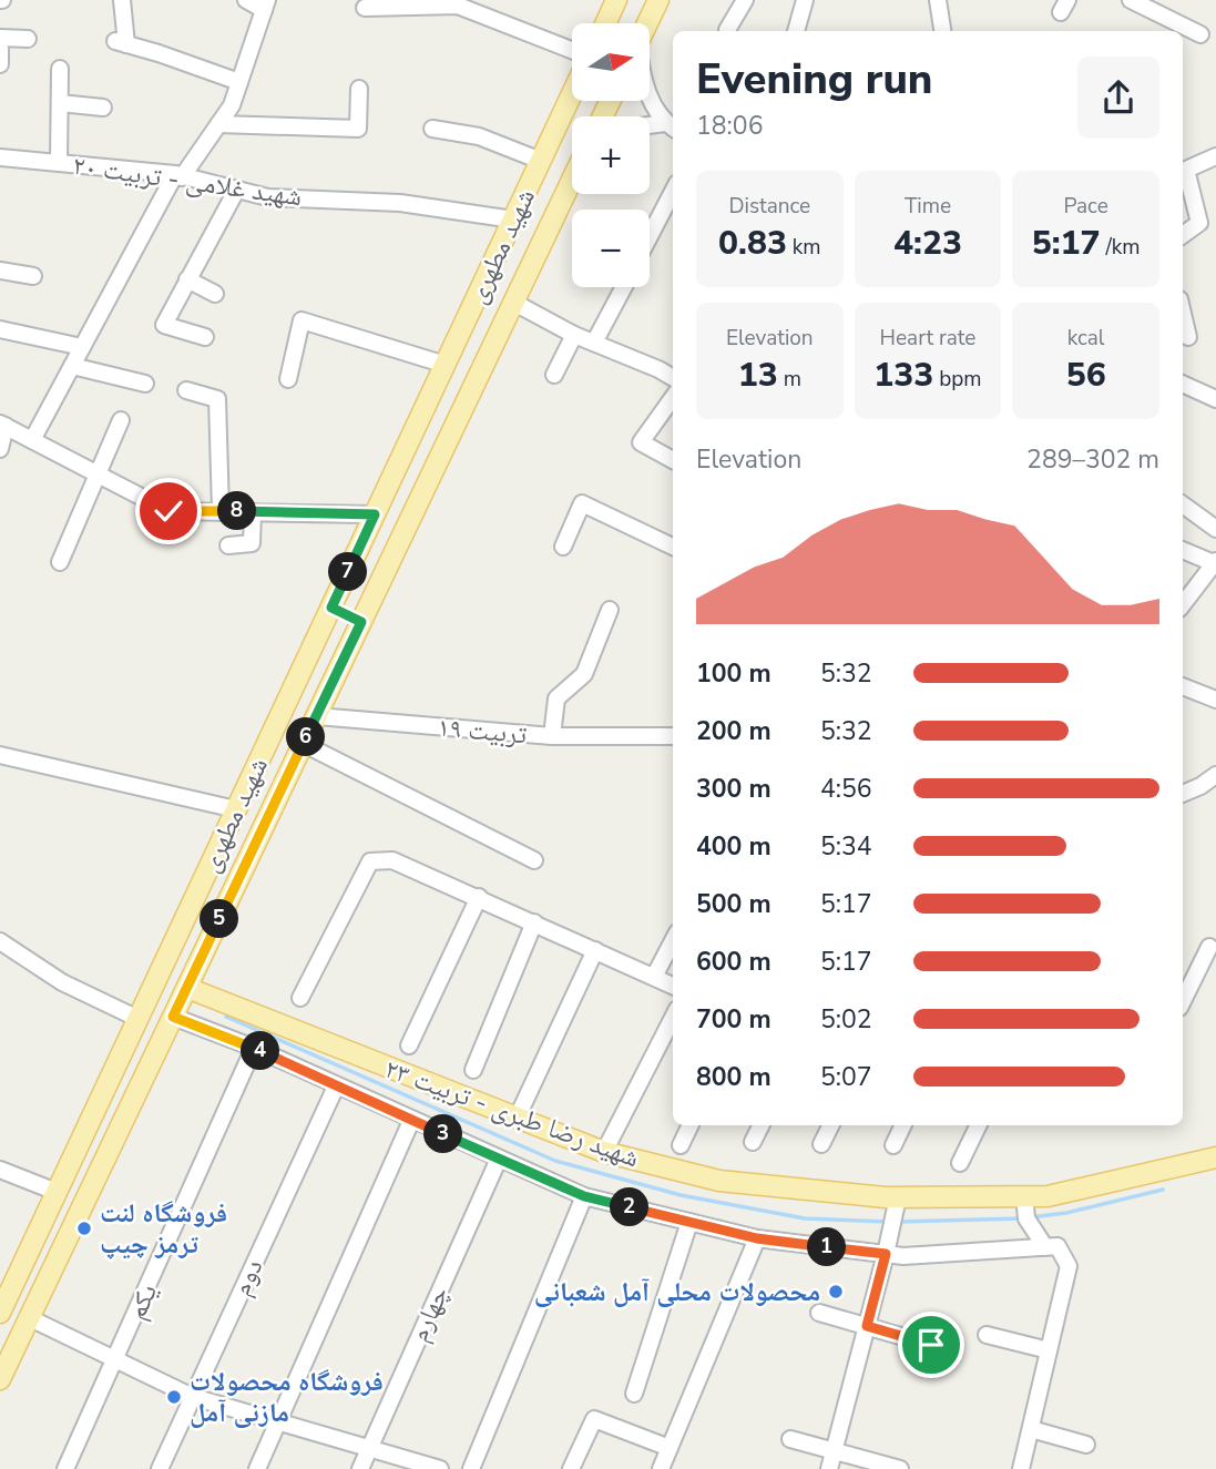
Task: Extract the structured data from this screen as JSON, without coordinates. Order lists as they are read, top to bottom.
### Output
{
  "streets": {
    "main road": ["شهید مطهری", "شهید رضا طبری - تربیت ۲۳"],
    "street": [
      "شهید غلامی - تربیت ۲۰",
      "تربیت ۱۹",
      "دوم",
      "یکم",
      "چهارم"
    ]
  },
  "crossings": [
    ["شهید غلامی - تربیت ۲۰", "شهید مطهری"],
    ["شهید مطهری", "تربیت ۱۹"],
    ["شهید مطهری", "شهید رضا طبری - تربیت ۲۳"]
  ],
  "places": ["فروشگاه لنت ترمز چیپ", "محصولات محلی آمل شعبانی", "فروشگاه محصولات مازنی آمل"],
  "north": "right",
  "page": {
    "map_buttons": ["+", "−"],
    "heading": ["Evening run", "18:06"],
    "stats": [
      ["Distance", "0.83 km"],
      ["Time", "4:23"],
      ["Pace", "5:17 /km"],
      ["Elevation", "13 m"],
      ["Heart rate", "133 bpm"],
      ["kcal", "56"]
    ],
    "chart": ["Elevation", "289–302 m"],
    "pins": [
      "8",
      "7",
      "6",
      "5",
      "4",
      "3",
      "2",
      "1"
    ],
    "list": [
      {
        "name": "100 m",
        "note": "5:32"
      },
      {
        "name": "200 m",
        "note": "5:32"
      },
      {
        "name": "300 m",
        "note": "4:56"
      },
      {
        "name": "400 m",
        "note": "5:34"
      },
      {
        "name": "500 m",
        "note": "5:17"
      },
      {
        "name": "600 m",
        "note": "5:17"
      },
      {
        "name": "700 m",
        "note": "5:02"
      },
      {
        "name": "800 m",
        "note": "5:07"
      }
    ]
  }
}
